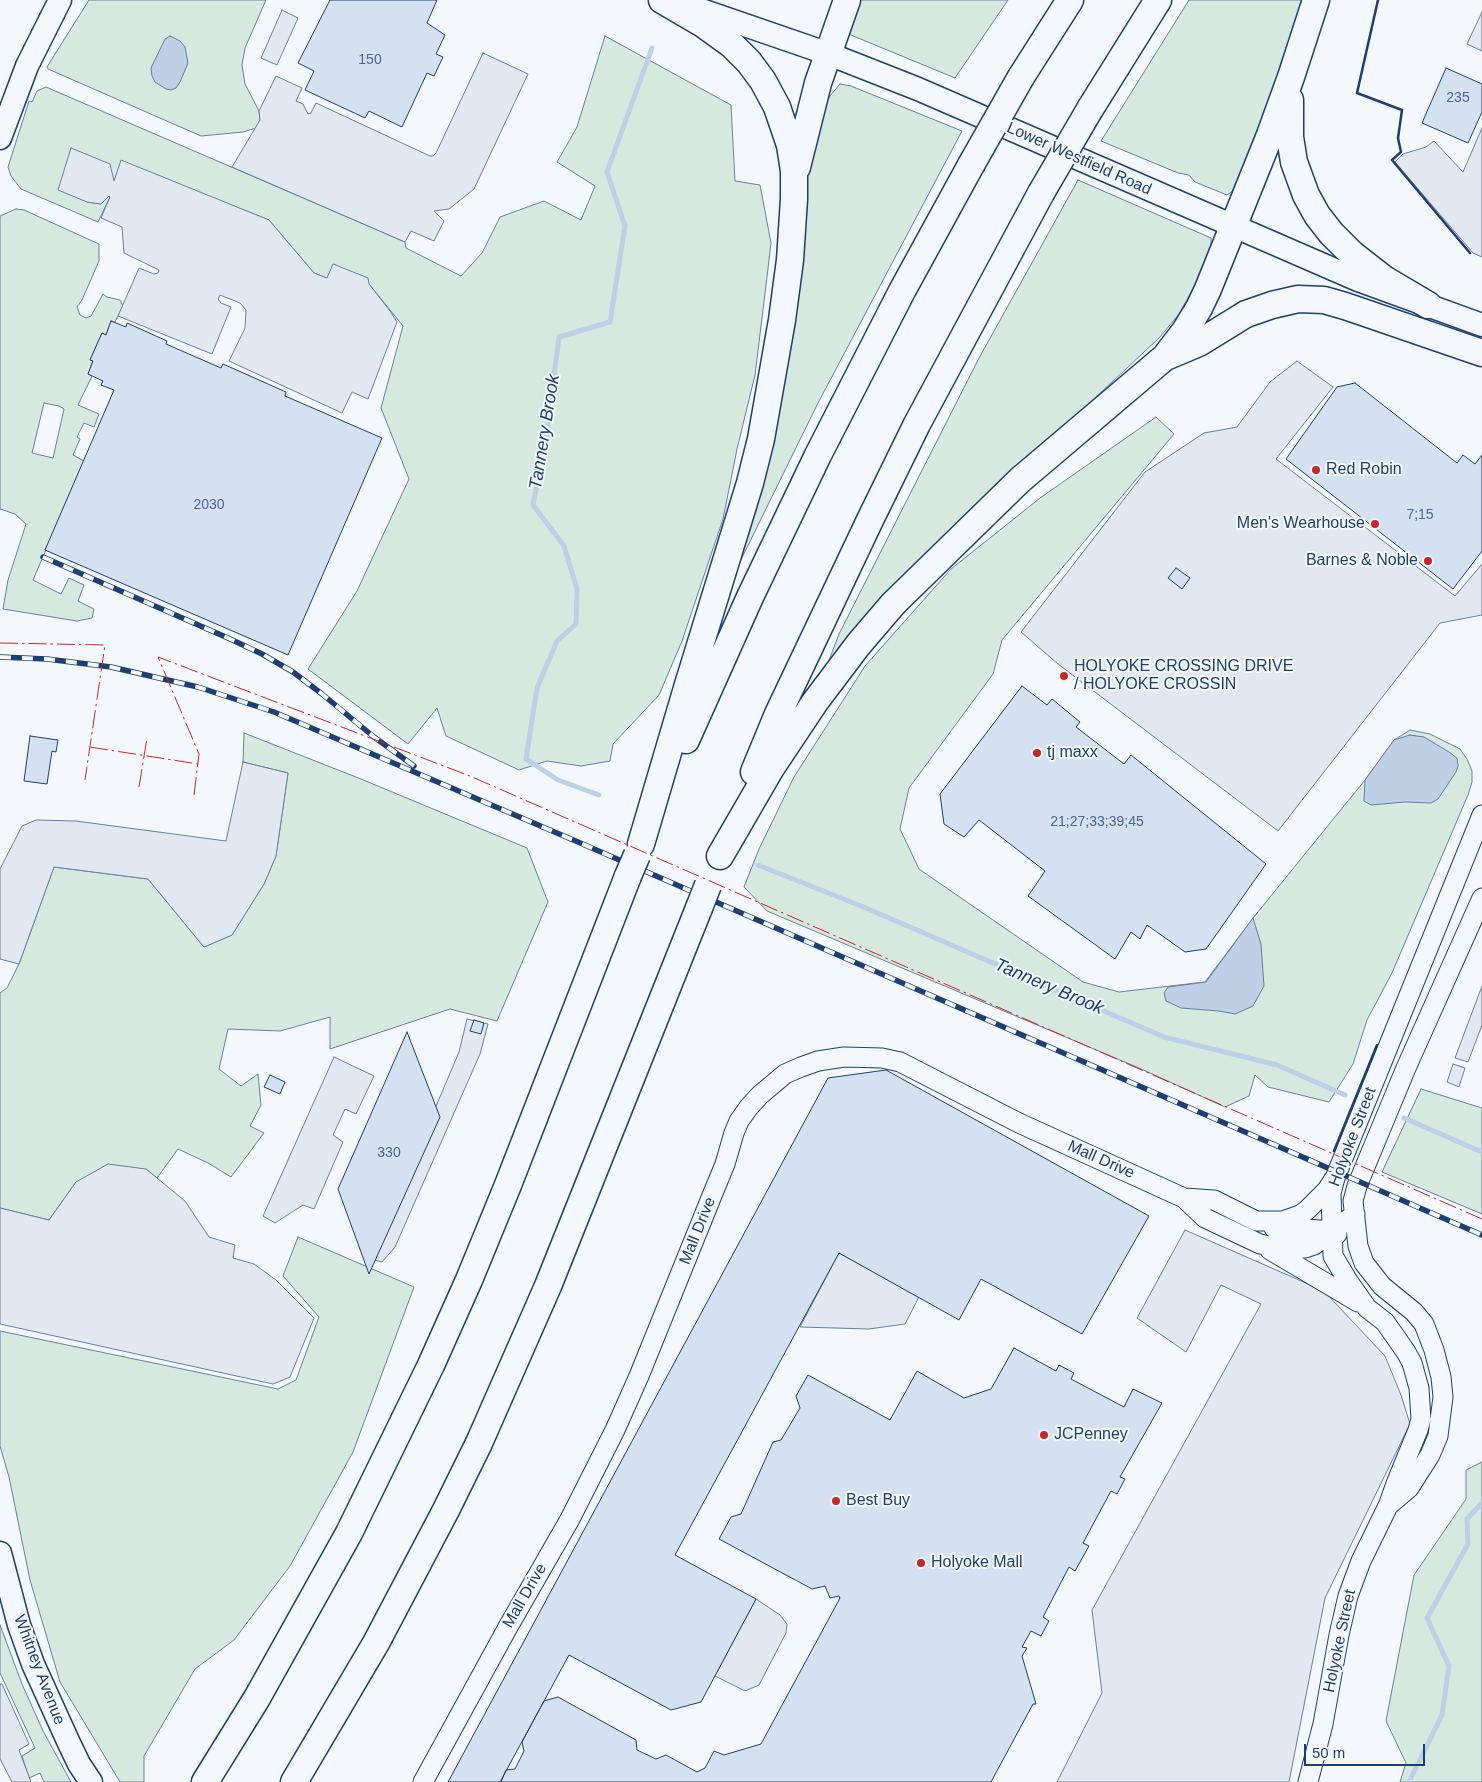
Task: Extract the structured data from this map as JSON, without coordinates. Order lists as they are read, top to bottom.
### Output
{
  "streets": {
    "main road": ["Lower Westfield Road", "Whitney Avenue"],
    "street": ["Holyoke Street", "Mall Drive"]
  },
  "crossings": [
    ["Holyoke Street", "Mall Drive"]
  ],
  "water": ["Tannery Brook"],
  "places": [
    "Red Robin",
    "Men's Wearhouse",
    "Barnes & Noble",
    "HOLYOKE CROSSING DRIVE / HOLYOKE CROSSIN",
    "tj maxx",
    "JCPenney",
    "Best Buy",
    "Holyoke Mall"
  ],
  "house_numbers": [
    "150",
    "235",
    "2030",
    "7;15",
    "21;27;33;39;45",
    "330"
  ],
  "scale_bar": "50 m"
}
